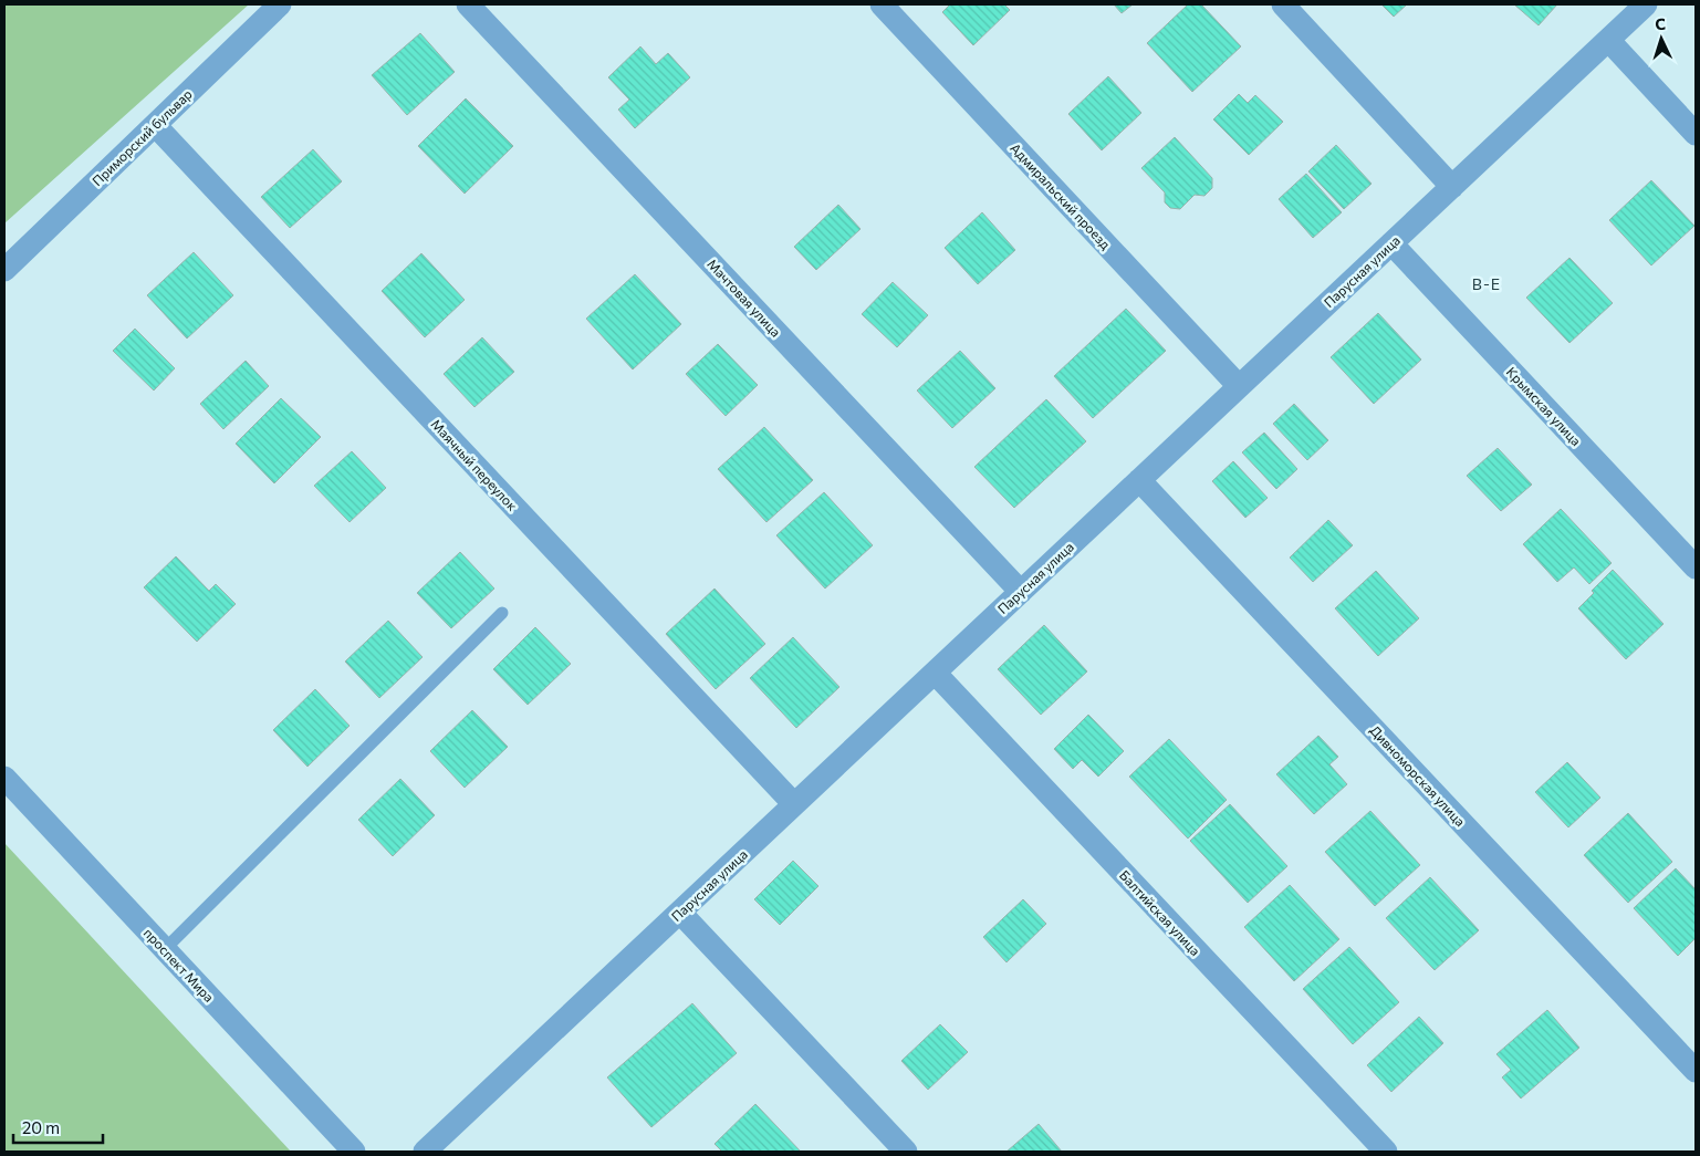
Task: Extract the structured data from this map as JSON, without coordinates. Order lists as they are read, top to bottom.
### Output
{
  "streets": {
    "street": [
      "Приморский бульвар",
      "Адмиральский проезд",
      "Парусная улица",
      "Мачтовая улица",
      "Крымская улица",
      "Маячный переулок",
      "Дивноморская улица",
      "Балтийская улица",
      "проспект Мира"
    ]
  },
  "crossings": [
    ["Приморский бульвар", "Маячный переулок"],
    ["Адмиральский проезд", "Парусная улица"],
    ["Парусная улица", "Мачтовая улица"],
    ["Парусная улица", "Крымская улица"],
    ["Парусная улица", "Маячный переулок"],
    ["Парусная улица", "Дивноморская улица"],
    ["Парусная улица", "Балтийская улица"]
  ],
  "districts": ["В-Е"],
  "scale_bar": "20 m",
  "north": "top"
}
